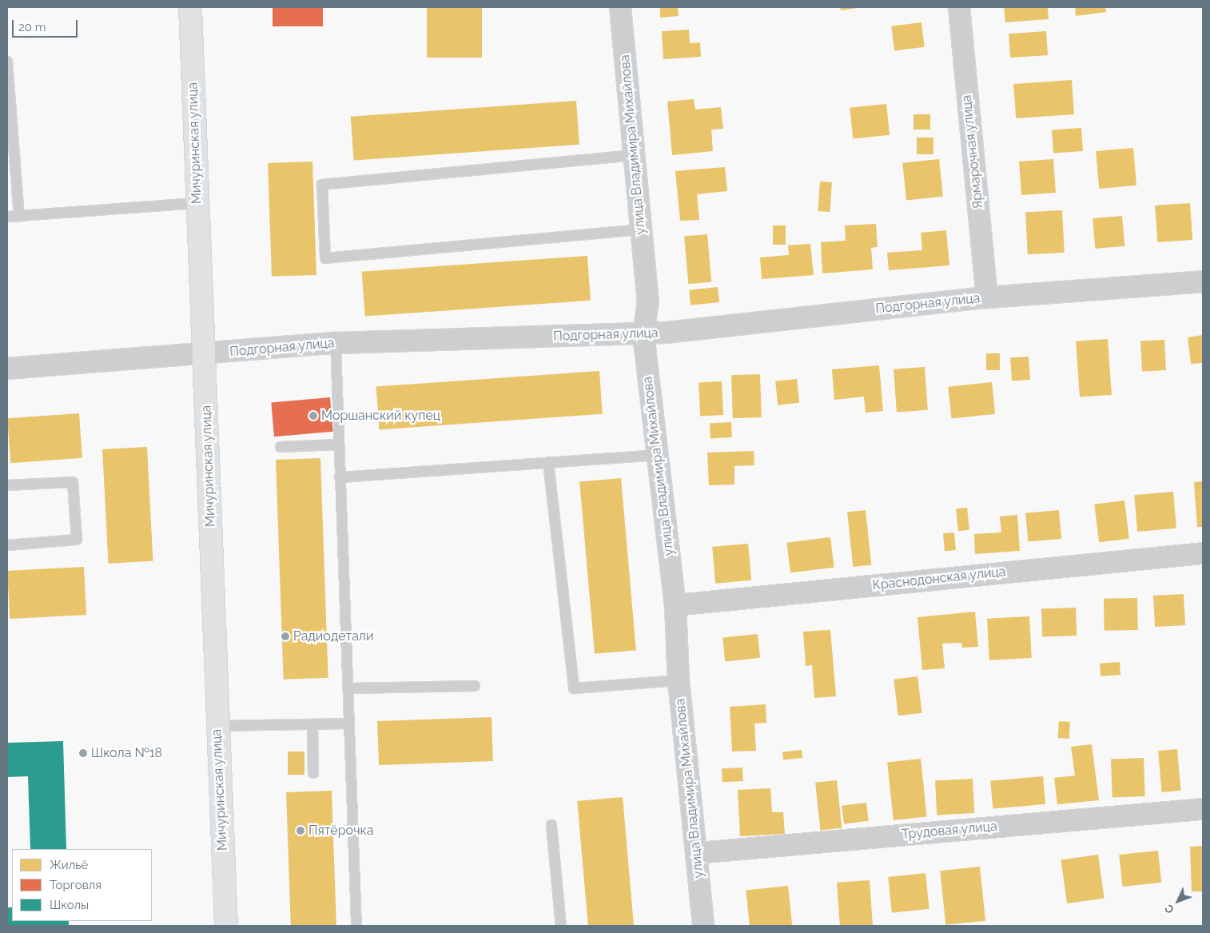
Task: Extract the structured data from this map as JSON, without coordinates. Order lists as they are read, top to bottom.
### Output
{
  "streets": {
    "main road": ["Мичуринская улица"],
    "street": [
      "улица Владимира Михайлова",
      "Ярмарочная улица",
      "Подгорная улица",
      "Краснодонская улица",
      "Трудовая улица"
    ]
  },
  "crossings": [
    ["Мичуринская улица", "Подгорная улица"],
    ["улица Владимира Михайлова", "Подгорная улица"],
    ["улица Владимира Михайлова", "Краснодонская улица"],
    ["улица Владимира Михайлова", "Трудовая улица"],
    ["Ярмарочная улица", "Подгорная улица"]
  ],
  "places": [
    "Моршанский купец",
    "Радиодетали",
    "Школа №18",
    "Пятёрочка"
  ],
  "legend": ["Жильё", "Торговля", "Школы"],
  "scale_bar": "20 m",
  "north": "bottom left"
}
